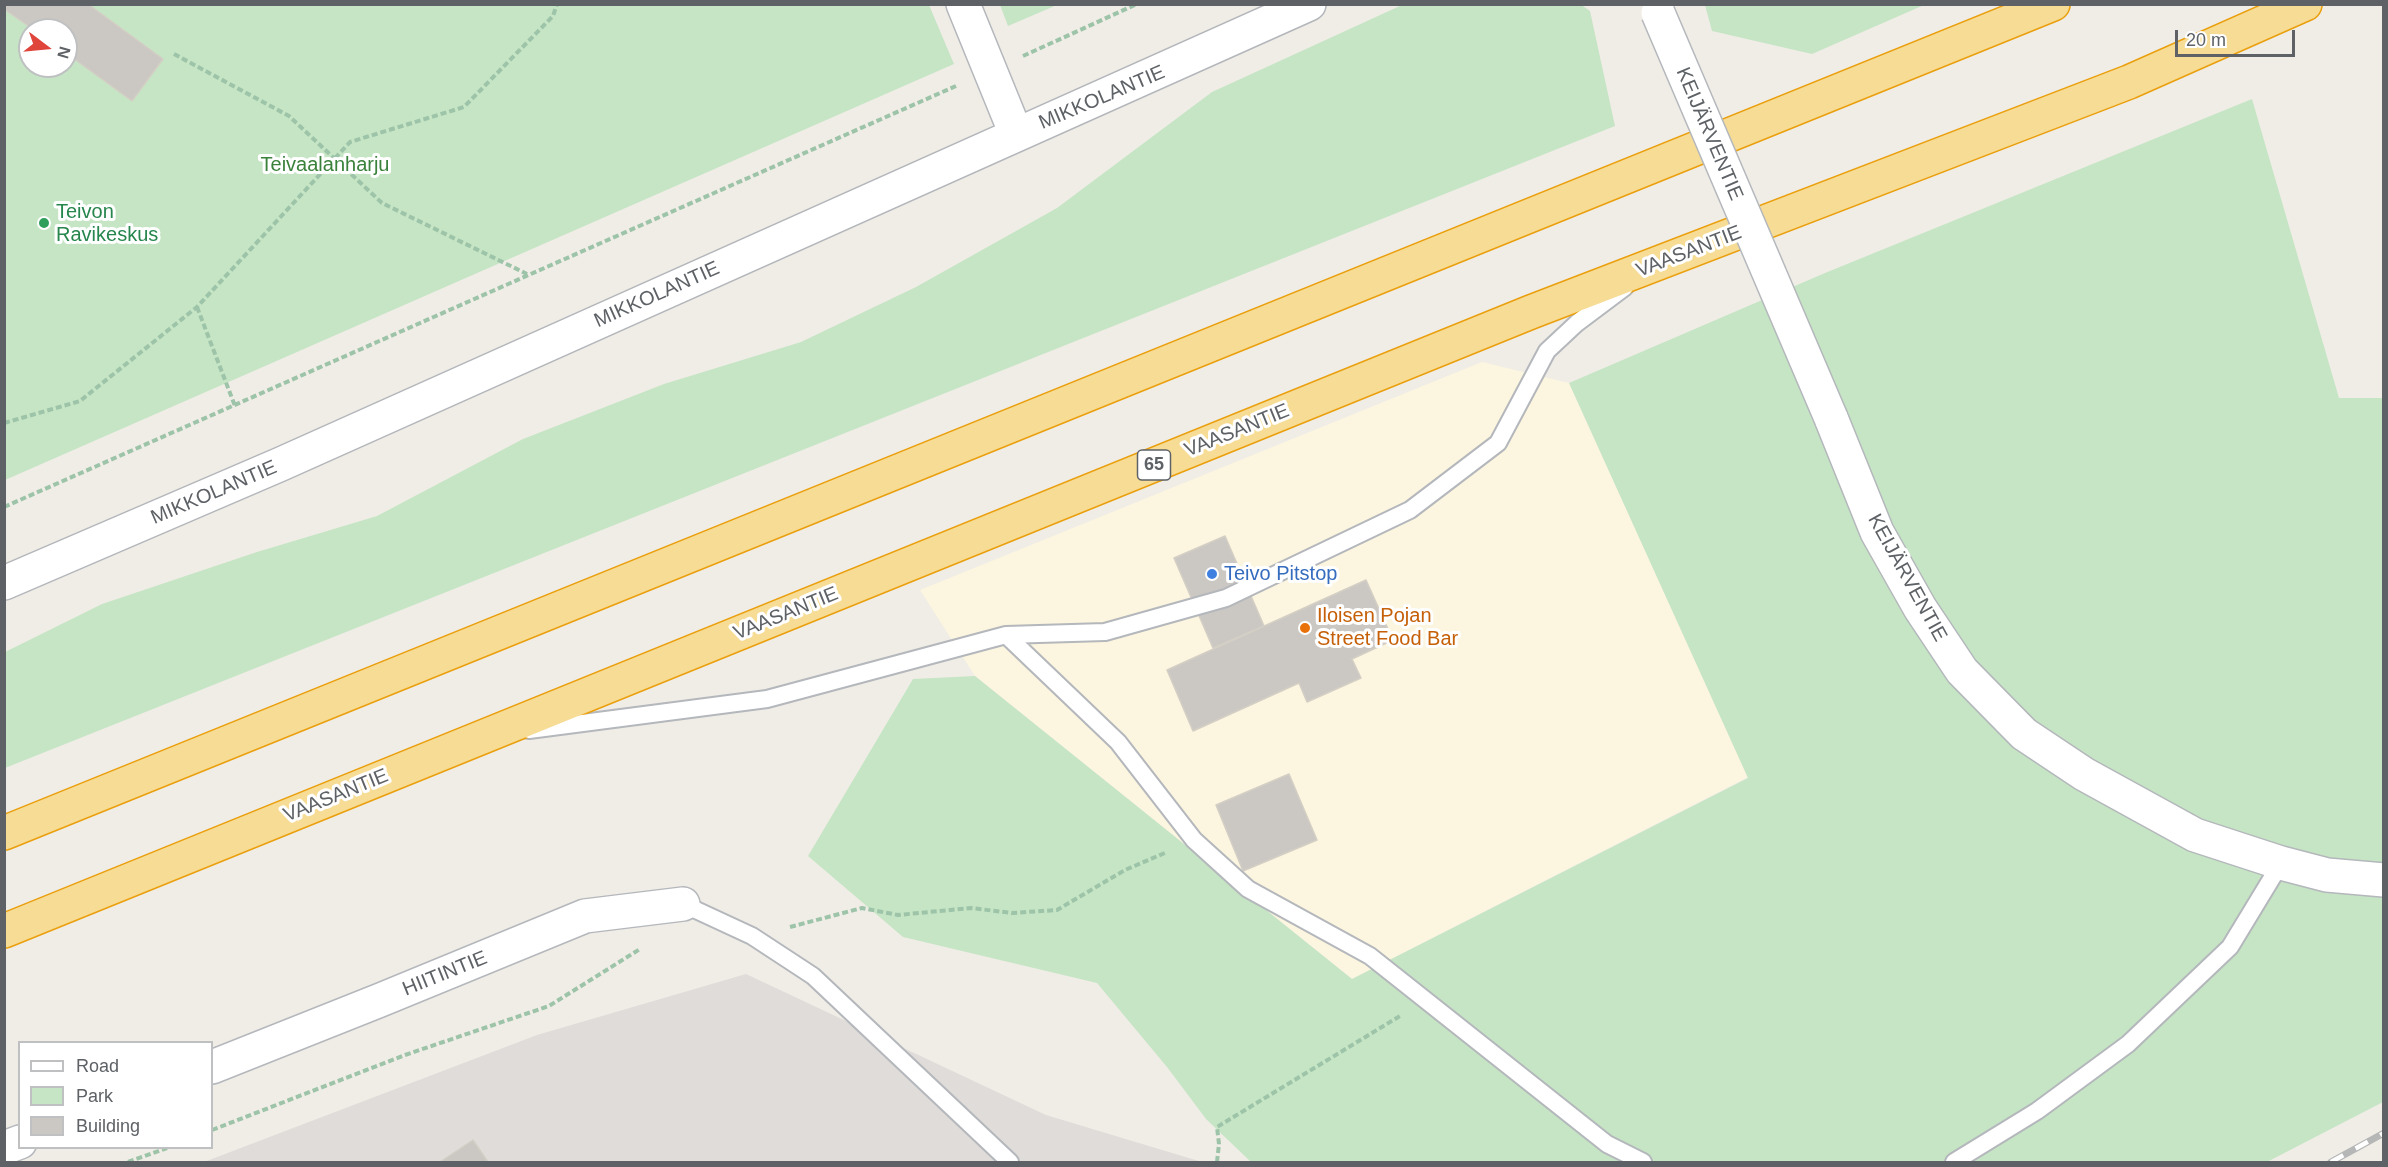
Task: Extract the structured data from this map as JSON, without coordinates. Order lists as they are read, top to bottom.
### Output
{
  "streets": {
    "highway": ["VAASANTIE", "65"],
    "street": ["MIKKOLANTIE", "KEIJÄRVENTIE", "HIITINTIE"]
  },
  "parks": ["Teivaalanharju"],
  "places": ["Teivon Ravikeskus", "Teivo Pitstop", "Iloisen Pojan Street Food Bar"],
  "legend": ["Road", "Park", "Building"],
  "scale_bar": "20 m",
  "north": "right"
}
